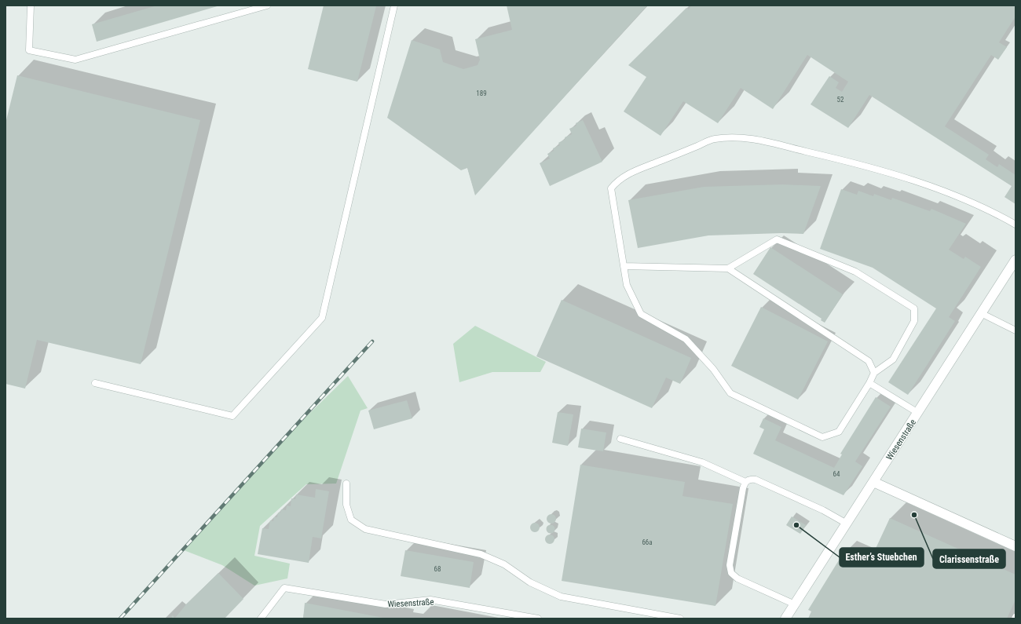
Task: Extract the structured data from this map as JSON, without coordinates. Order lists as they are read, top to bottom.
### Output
{
  "streets": {
    "street": ["Wiesenstraße"]
  },
  "places": ["Clarissenstraße", "Esther’s Stuebchen"],
  "house_numbers": [
    "189",
    "52",
    "64",
    "66a",
    "68"
  ]
}
